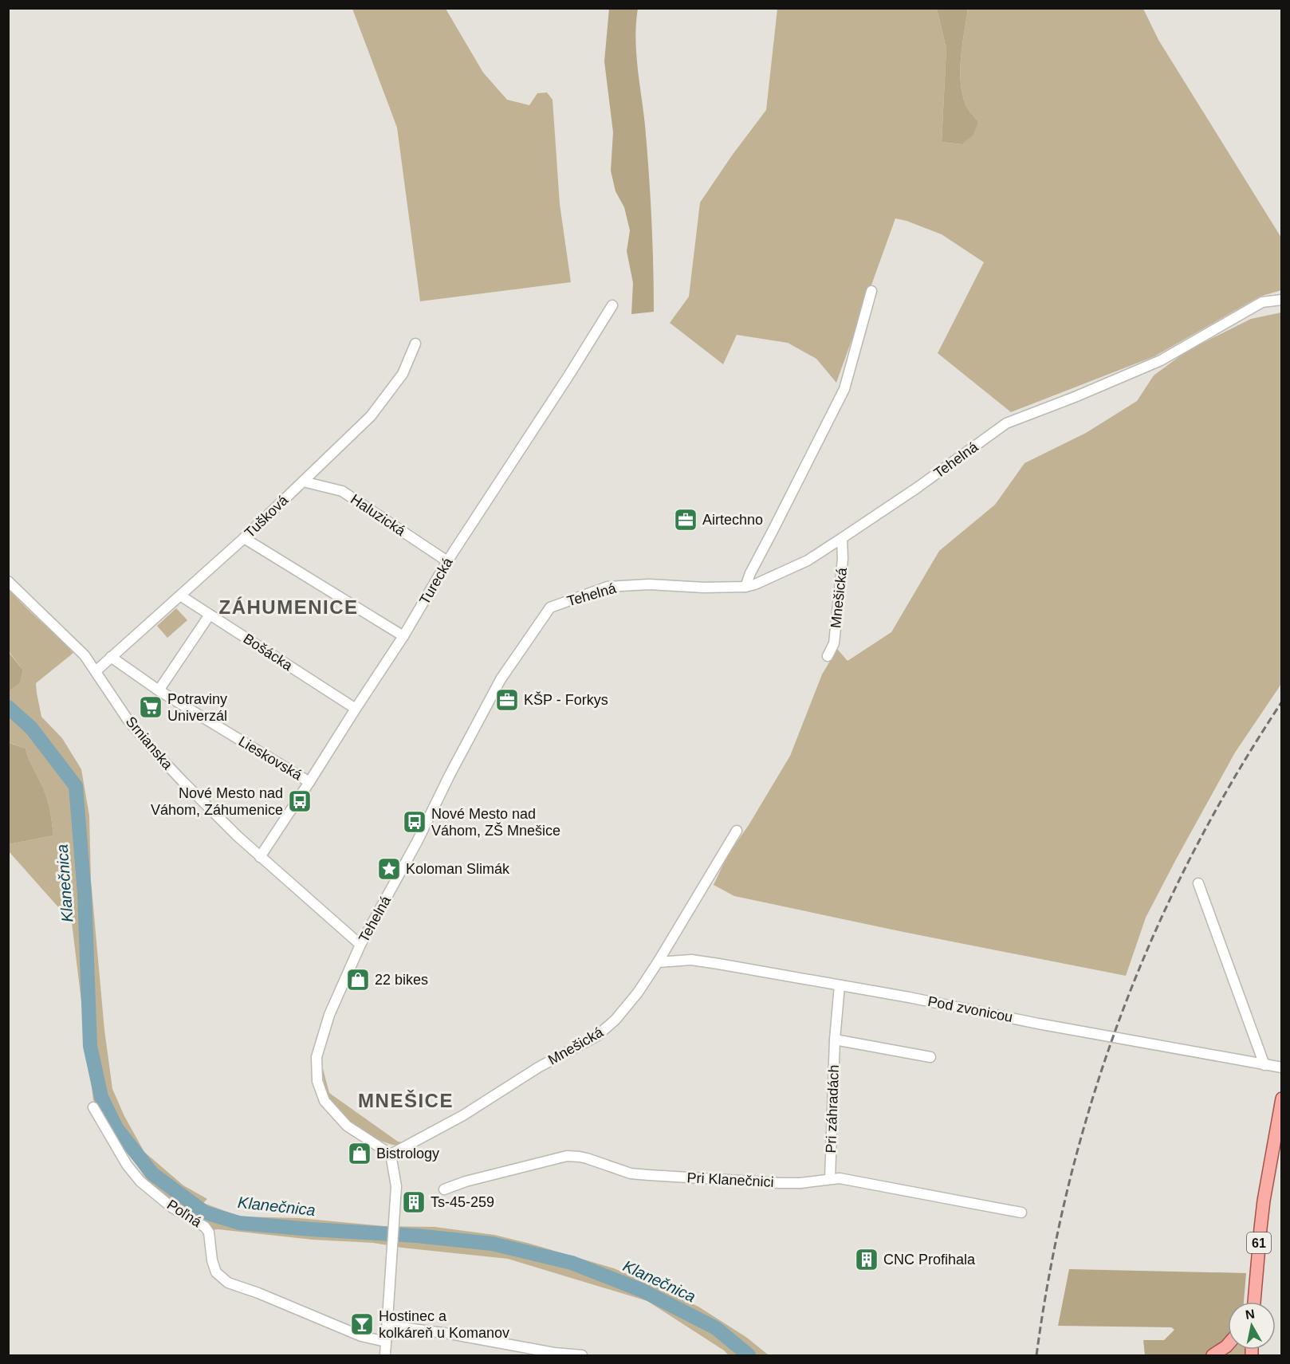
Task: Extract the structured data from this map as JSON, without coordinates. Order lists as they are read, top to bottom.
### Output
{
  "streets": {
    "main road": ["61"],
    "street": [
      "Tehelná",
      "Haluzická",
      "Tušková",
      "Turecká",
      "Mnešická",
      "Bošácka",
      "Srnianska",
      "Lieskovská",
      "Pod zvonicou",
      "Pri záhradách",
      "Pri Klanečnici",
      "Poľná"
    ]
  },
  "crossings": [
    ["Tehelná", "Mnešická"],
    ["Tehelná", "Srnianska"],
    ["Haluzická", "Tušková"],
    ["Haluzická", "Turecká"],
    ["Tušková", "Bošácka"],
    ["Tušková", "Srnianska"],
    ["Tušková", "Lieskovská"],
    ["Turecká", "Bošácka"],
    ["Turecká", "Srnianska"],
    ["Turecká", "Lieskovská"],
    ["Mnešická", "Pod zvonicou"],
    ["Pod zvonicou", "Pri záhradách"],
    ["Pri záhradách", "Pri Klanečnici"]
  ],
  "districts": ["ZÁHUMENICE", "MNEŠICE"],
  "water": ["Klanečnica"],
  "places": {
    "office": ["Airtechno", "KŠP - Forkys"],
    "supermarket": ["Potraviny Univerzál"],
    "bus stop": ["Nové Mesto nad Váhom, Záhumenice", "Nové Mesto nad Váhom, ZŠ Mnešice"],
    "place": ["Koloman Slimák"],
    "shop": ["22 bikes", "Bistrology"],
    "building": ["Ts-45-259", "CNC Profihala"],
    "bar": ["Hostinec a kolkáreň u Komanov"]
  },
  "north": "top"
}
